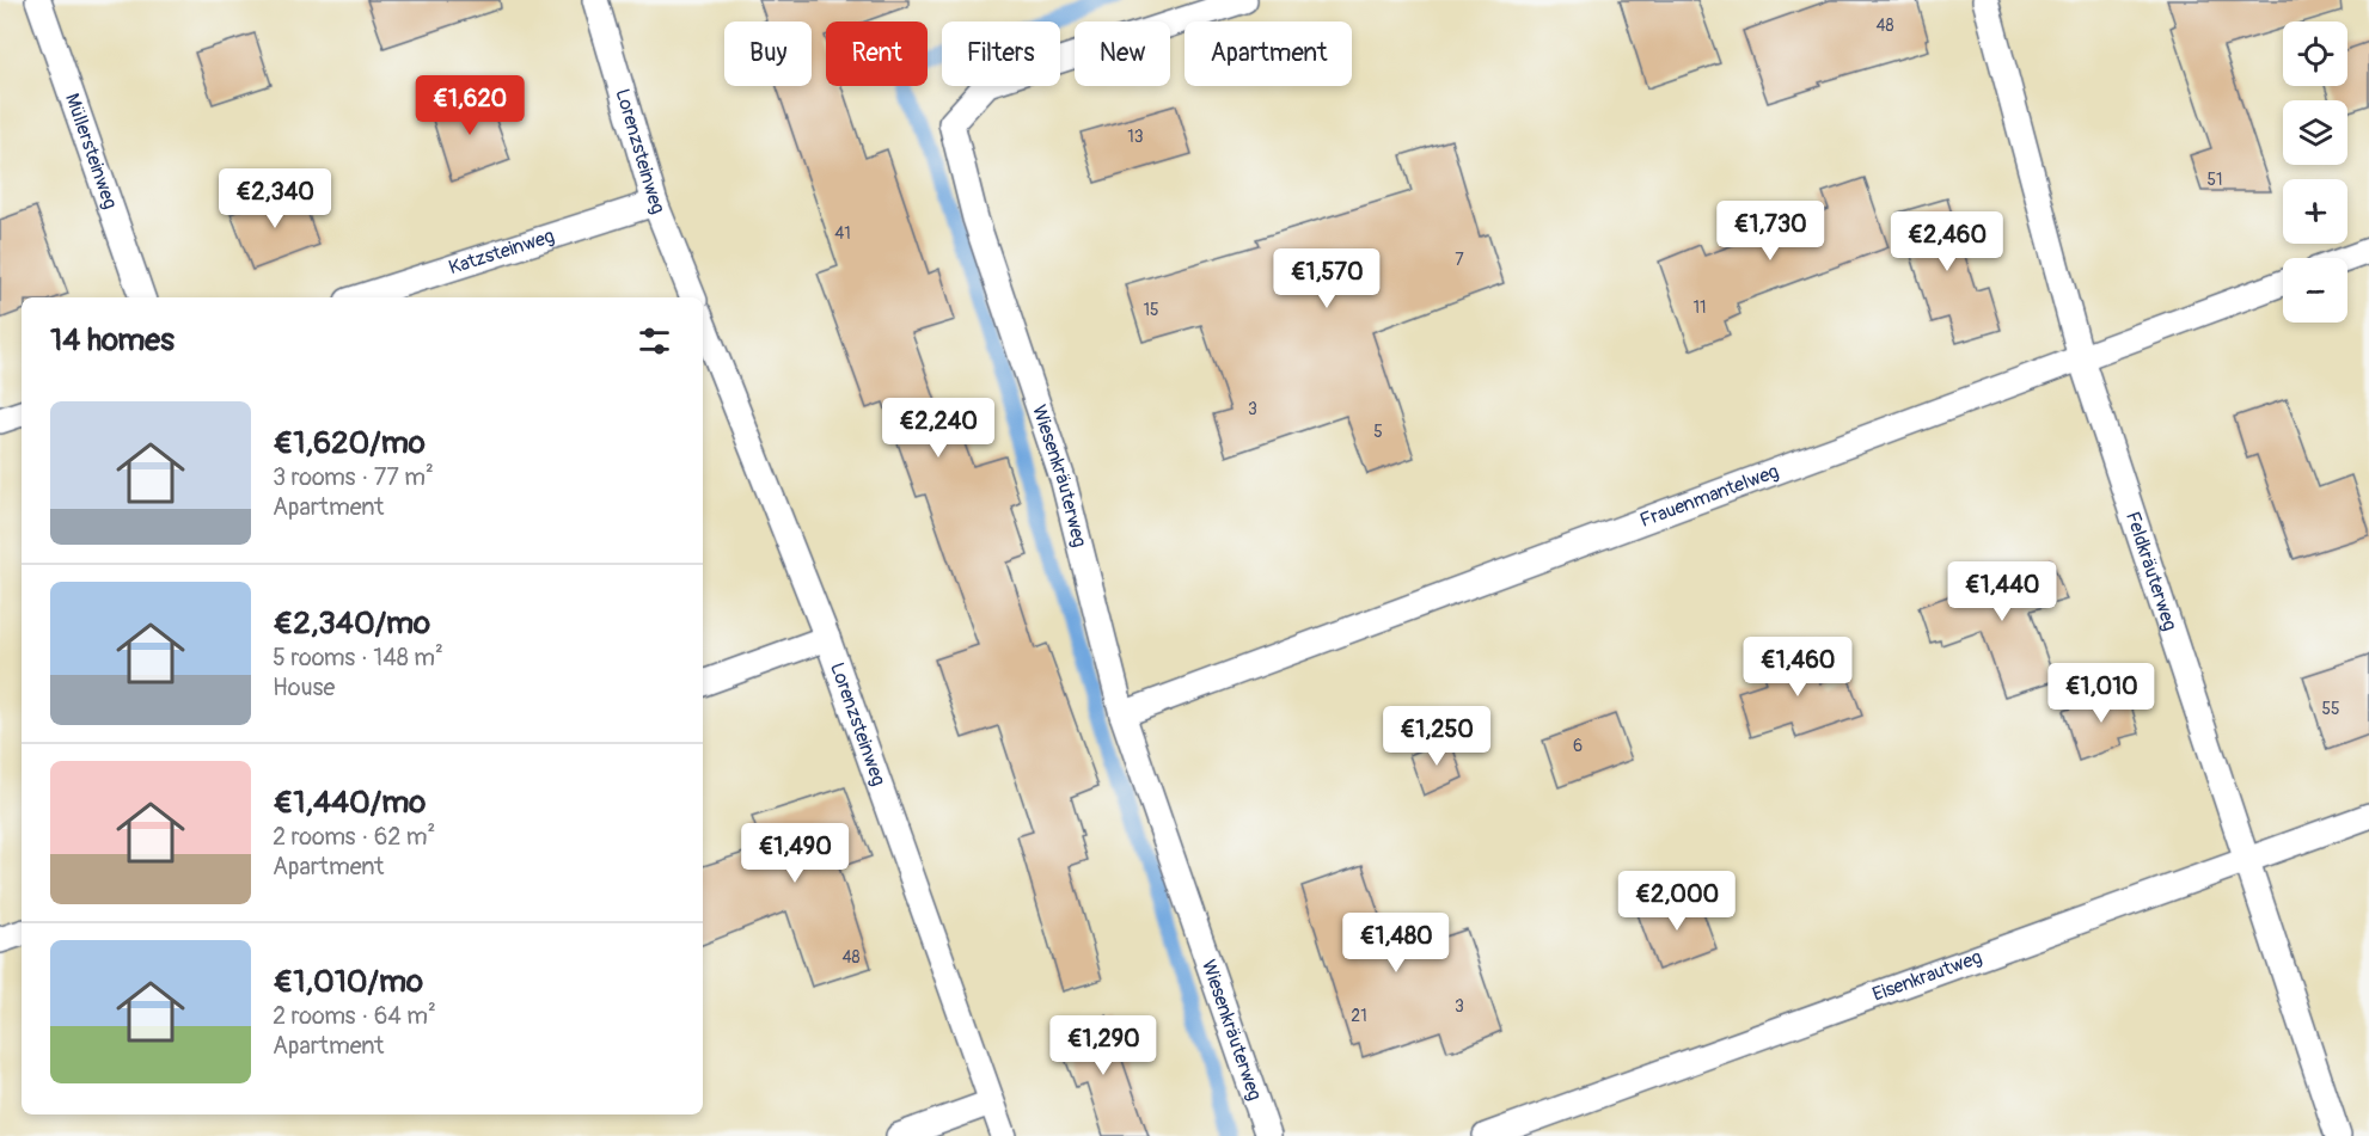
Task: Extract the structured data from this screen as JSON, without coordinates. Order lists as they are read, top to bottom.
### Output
{
  "streets": {
    "lane": [
      "Müllersteinweg",
      "Lorenzsteinweg",
      "Katzsteinweg",
      "Wiesenkräuterweg",
      "Frauenmantelweg",
      "Feldkräuterweg",
      "Eisenkrautweg"
    ]
  },
  "crossings": [
    ["Lorenzsteinweg", "Katzsteinweg"],
    ["Wiesenkräuterweg", "Frauenmantelweg"],
    ["Frauenmantelweg", "Feldkräuterweg"],
    ["Feldkräuterweg", "Eisenkrautweg"]
  ],
  "house_numbers": [
    "48",
    "13",
    "51",
    "41",
    "7",
    "11",
    "15",
    "3",
    "5",
    "55",
    "6",
    "48",
    "3",
    "21"
  ],
  "page": {
    "map_buttons": ["+", "−"],
    "chip": [
      "Buy",
      "Rent",
      "Filters",
      "New",
      "Apartment"
    ],
    "price": [
      "€1,620",
      "€2,340",
      "€1,730",
      "€2,460",
      "€1,570",
      "€2,240",
      "€1,440",
      "€1,460",
      "€1,010",
      "€1,250",
      "€1,490",
      "€2,000",
      "€1,480",
      "€1,290"
    ],
    "heading": "14 homes",
    "list": [
      {
        "name": "€1,620/mo",
        "note": "3 rooms · 77 m² · Apartment"
      },
      {
        "name": "€2,340/mo",
        "note": "5 rooms · 148 m² · House"
      },
      {
        "name": "€1,440/mo",
        "note": "2 rooms · 62 m² · Apartment"
      },
      {
        "name": "€1,010/mo",
        "note": "2 rooms · 64 m² · Apartment"
      }
    ]
  }
}
